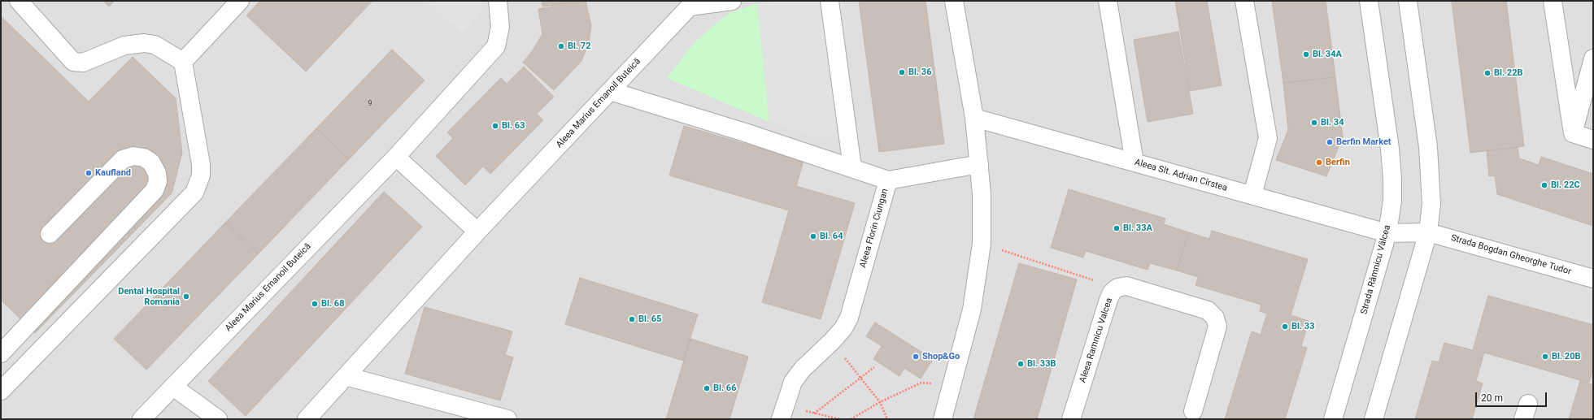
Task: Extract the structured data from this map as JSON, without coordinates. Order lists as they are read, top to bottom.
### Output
{
  "streets": {
    "street": [
      "Aleea Marius Emanoil Buteică",
      "Aleea Slt. Adrian Cîrstea",
      "Aleea Florin Ciungan",
      "Strada Bogdan Gheorghe Tudor",
      "Strada Râmnicu Vâlcea",
      "Aleea Ramnicu Valcea"
    ]
  },
  "crossings": [
    ["Aleea Marius Emanoil Buteică", "Aleea Florin Ciungan"],
    ["Aleea Slt. Adrian Cîrstea", "Strada Bogdan Gheorghe Tudor"],
    ["Aleea Slt. Adrian Cîrstea", "Strada Râmnicu Vâlcea"],
    ["Strada Bogdan Gheorghe Tudor", "Strada Râmnicu Vâlcea"]
  ],
  "places": [
    "Bl. 72",
    "Bl. 34A",
    "Bl. 36",
    "Bl. 22B",
    "Bl. 34",
    "Bl. 63",
    "Berfin Market",
    "Berfin",
    "Kaufland",
    "Bl. 22C",
    "Bl. 33A",
    "Bl. 64",
    "Dental Hospital Romania",
    "Bl. 68",
    "Bl. 65",
    "Bl. 33",
    "Shop&Go",
    "Bl. 20B",
    "Bl. 33B",
    "Bl. 66"
  ],
  "house_numbers": ["9"],
  "scale_bar": "20 m"
}
